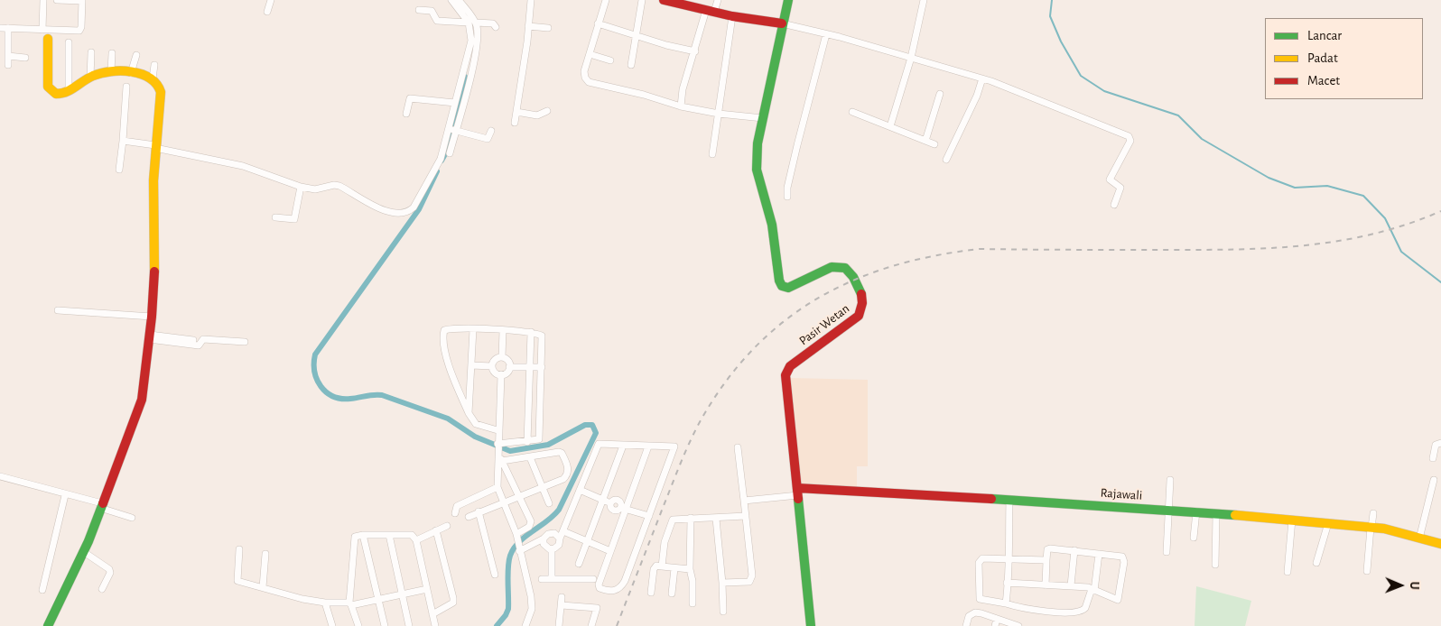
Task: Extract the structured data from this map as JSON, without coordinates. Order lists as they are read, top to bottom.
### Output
{
  "streets": {
    "street": ["Pasir Wetan", "Rajawali"]
  },
  "crossings": [
    ["Pasir Wetan", "Rajawali"]
  ],
  "legend": ["Lancar", "Padat", "Macet"],
  "north": "right"
}
